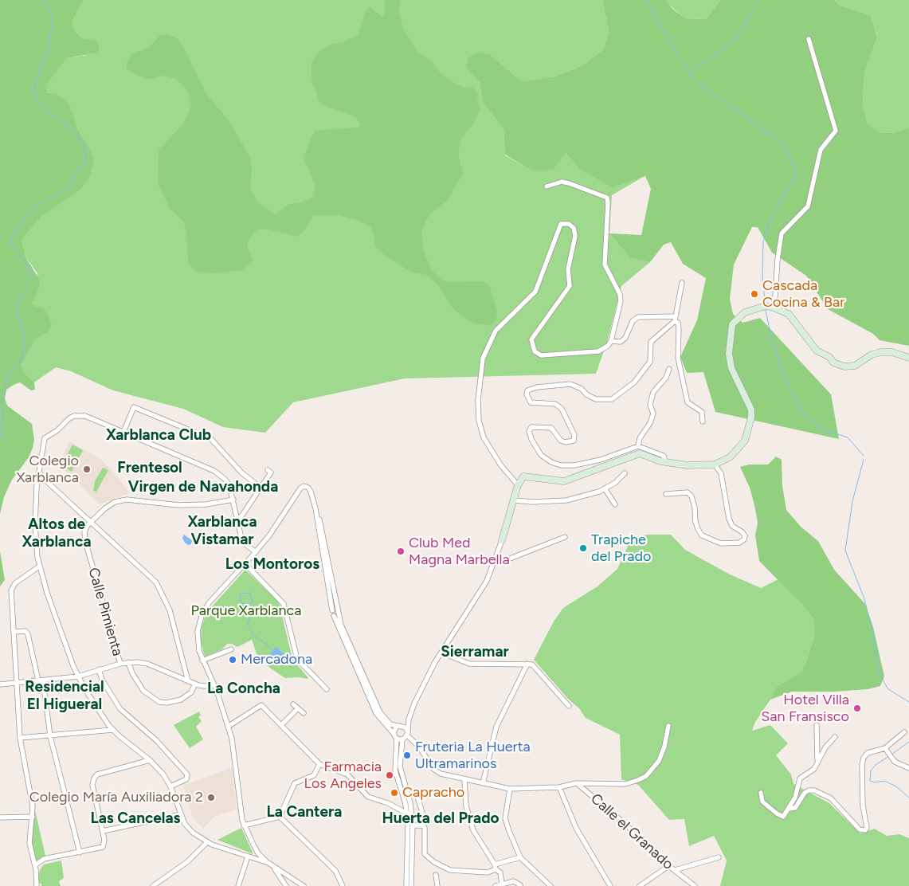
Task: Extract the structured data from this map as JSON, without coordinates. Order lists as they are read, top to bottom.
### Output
{
  "streets": {
    "street": ["Calle Pimienta", "Calle el Granado"]
  },
  "districts": [
    "Xarblanca Club",
    "Frentesol",
    "Virgen de Navahonda",
    "Xarblanca Vistamar",
    "Altos de Xarblanca",
    "Los Montoros",
    "Sierramar",
    "Residencial El Higueral",
    "La Concha",
    "La Cantera",
    "Las Cancelas",
    "Huerta del Prado"
  ],
  "parks": ["Parque Xarblanca"],
  "places": [
    "Cascada Cocina & Bar",
    "Colegio Xarblanca",
    "Trapiche del Prado",
    "Club Med Magna Marbella",
    "Mercadona",
    "Hotel Villa San Fransisco",
    "Fruteria La Huerta Ultramarinos",
    "Farmacia Los Angeles",
    "Capracho",
    "Colegio María Auxiliadora 2"
  ]
}
